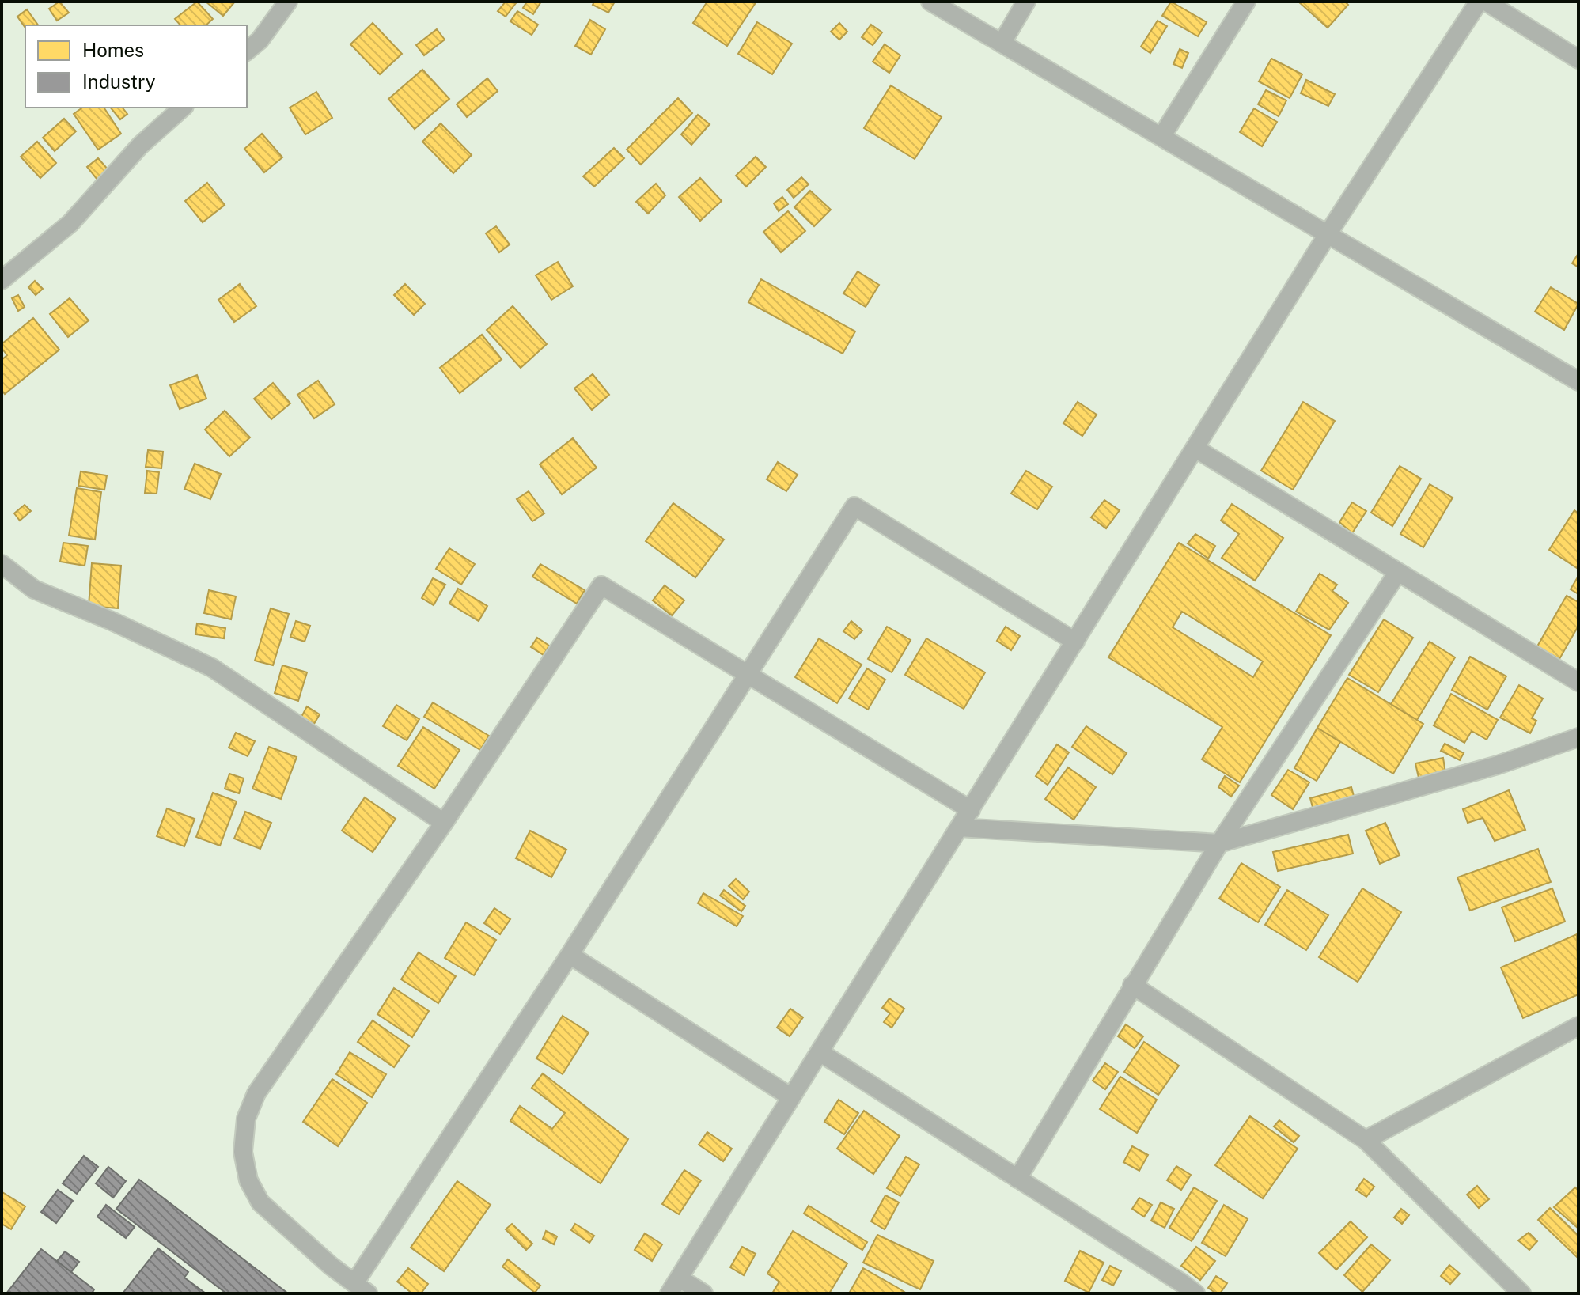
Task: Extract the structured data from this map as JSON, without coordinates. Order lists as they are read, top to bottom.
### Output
{
  "legend": ["Homes", "Industry"]
}
